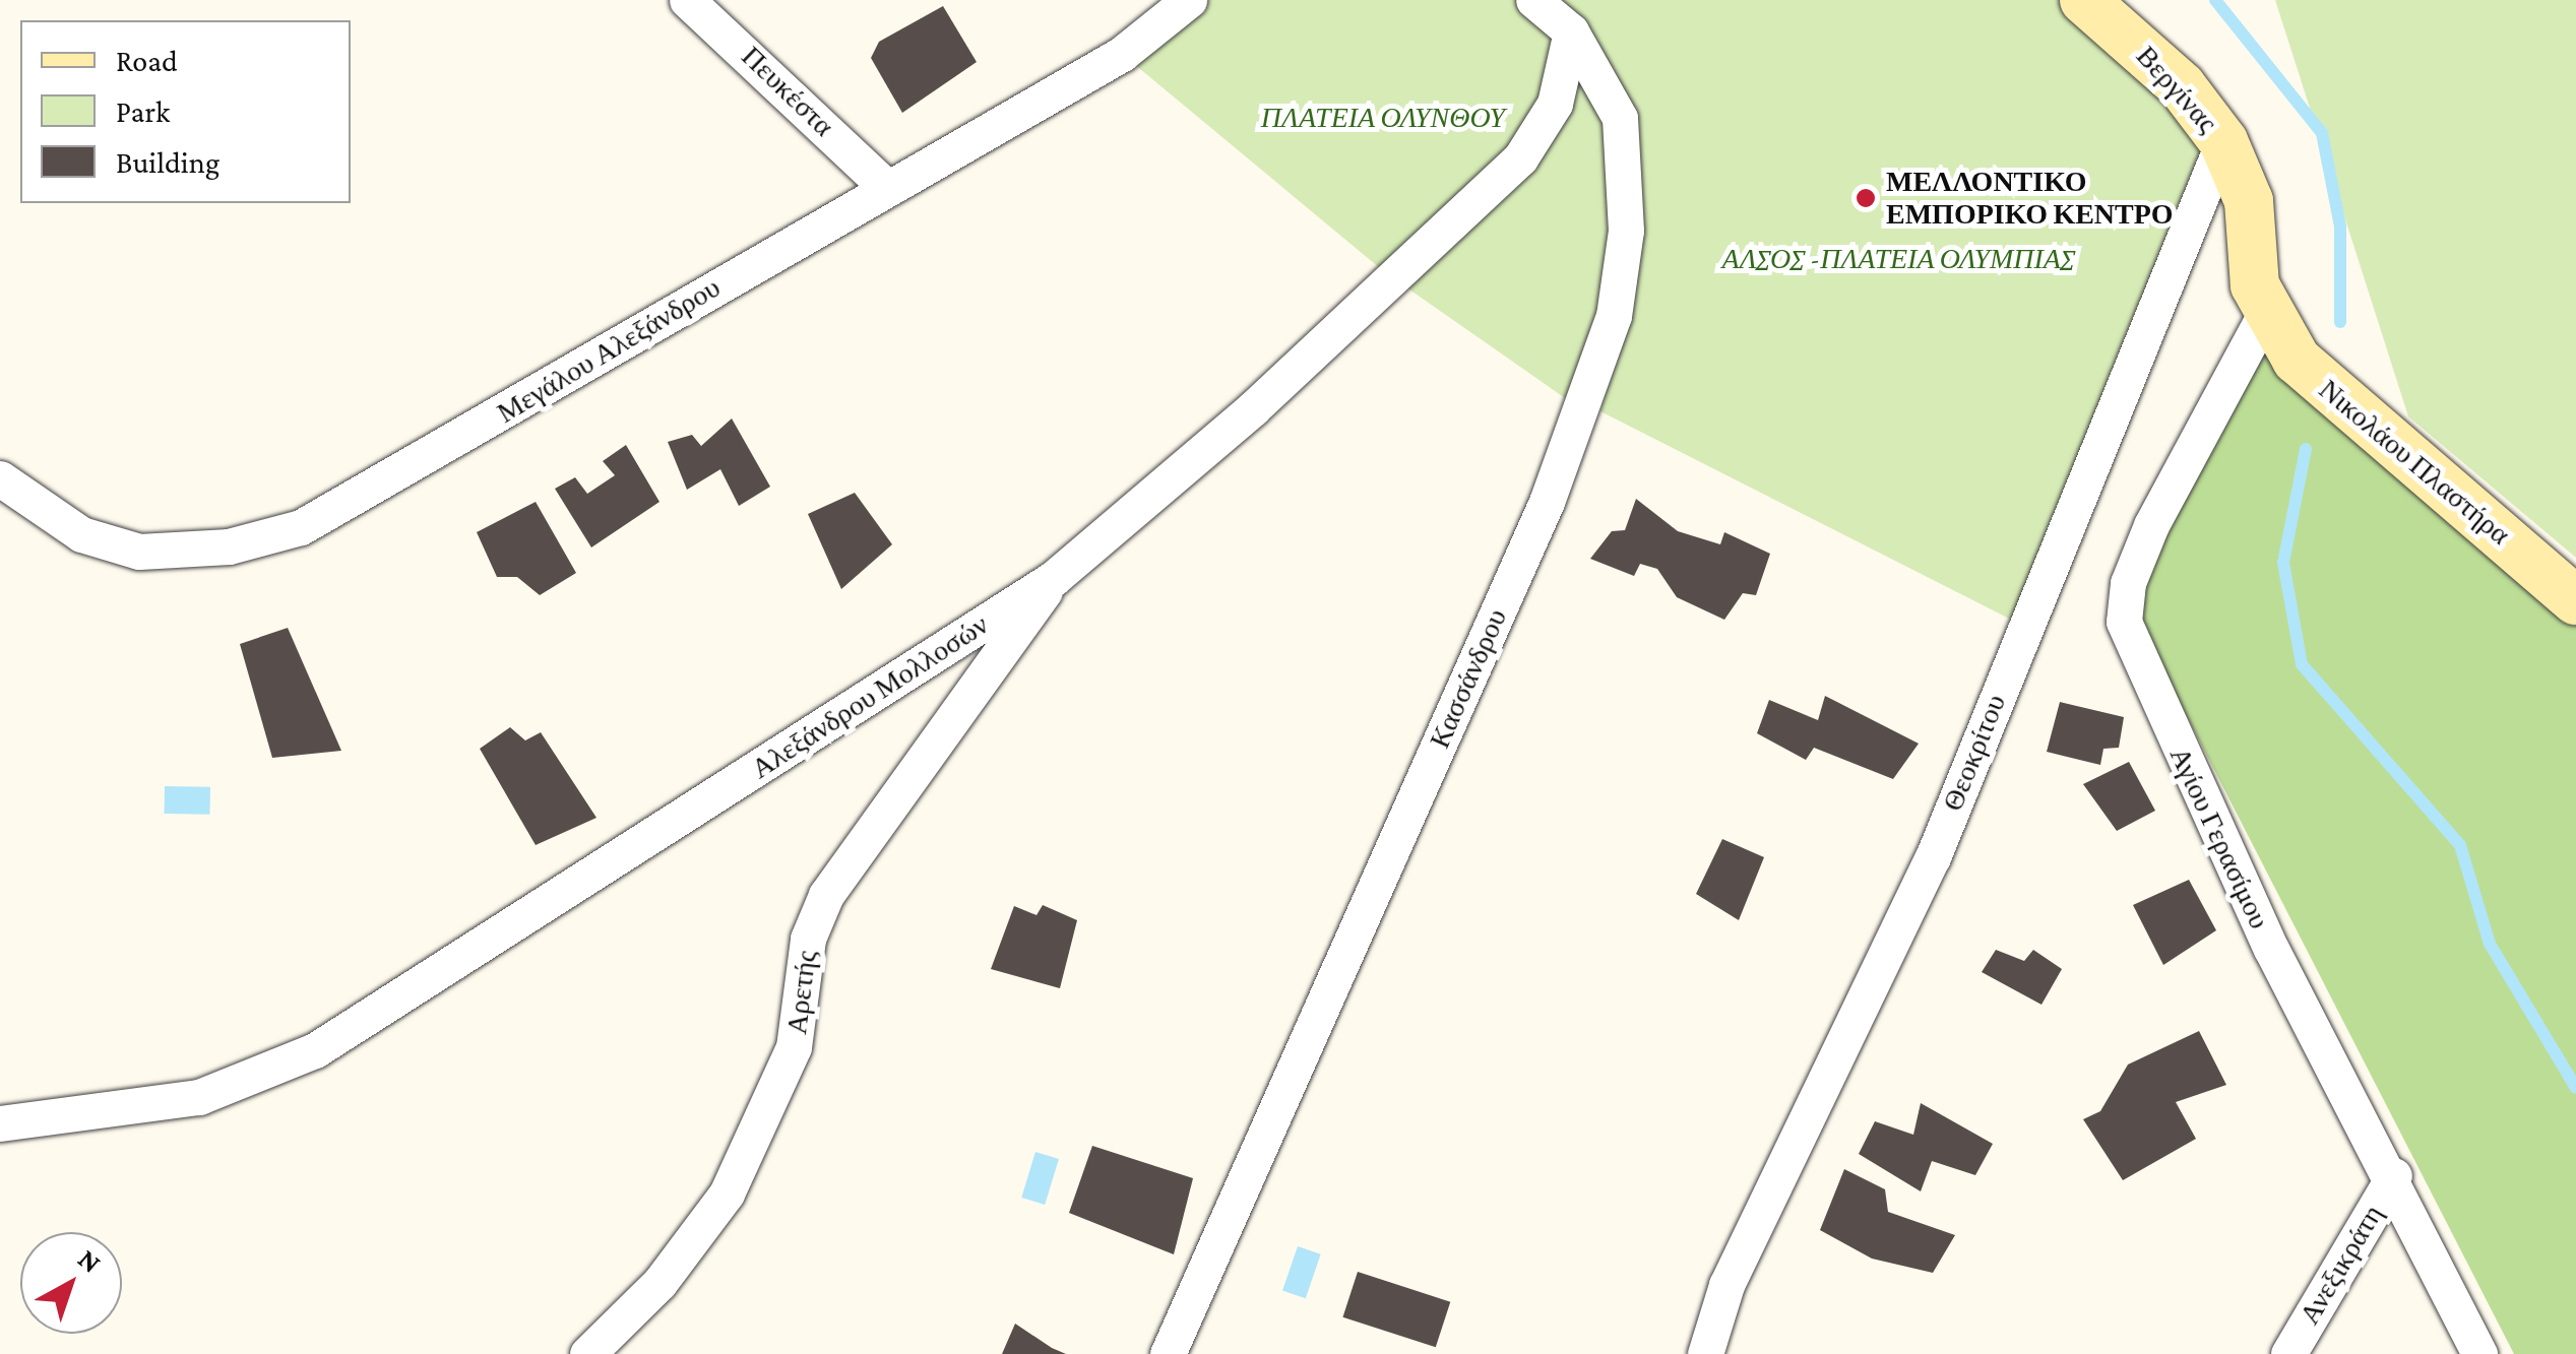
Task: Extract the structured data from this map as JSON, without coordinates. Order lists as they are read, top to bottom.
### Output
{
  "streets": {
    "street": [
      "Βεργίνας",
      "Πευκέστα",
      "Μεγάλου Αλεξάνδρου",
      "Νικολάου Πλαστήρα",
      "Κασσάνδρου",
      "Αλεξάνδρου Μολλοσών",
      "Θεοκρίτου",
      "Αγίου Γερασίμου",
      "Αρετής",
      "Ανεξικράτη"
    ]
  },
  "crossings": [
    ["Βεργίνας", "Νικολάου Πλαστήρα"],
    ["Βεργίνας", "Θεοκρίτου"],
    ["Βεργίνας", "Αγίου Γερασίμου"],
    ["Πευκέστα", "Μεγάλου Αλεξάνδρου"],
    ["Νικολάου Πλαστήρα", "Αγίου Γερασίμου"],
    ["Κασσάνδρου", "Αλεξάνδρου Μολλοσών"],
    ["Αλεξάνδρου Μολλοσών", "Αρετής"],
    ["Αγίου Γερασίμου", "Ανεξικράτη"]
  ],
  "parks": ["ΠΛΑΤΕΙΑ ΟΛΥΝΘΟΥ", "ΑΛΣΟΣ -ΠΛΑΤΕΙΑ ΟΛΥΜΠΙΑΣ"],
  "places": ["ΜΕΛΛΟΝΤΙΚΟ ΕΜΠΟΡΙΚΟ ΚΕΝΤΡΟ"],
  "legend": ["Road", "Park", "Building"],
  "north": "top right"
}
